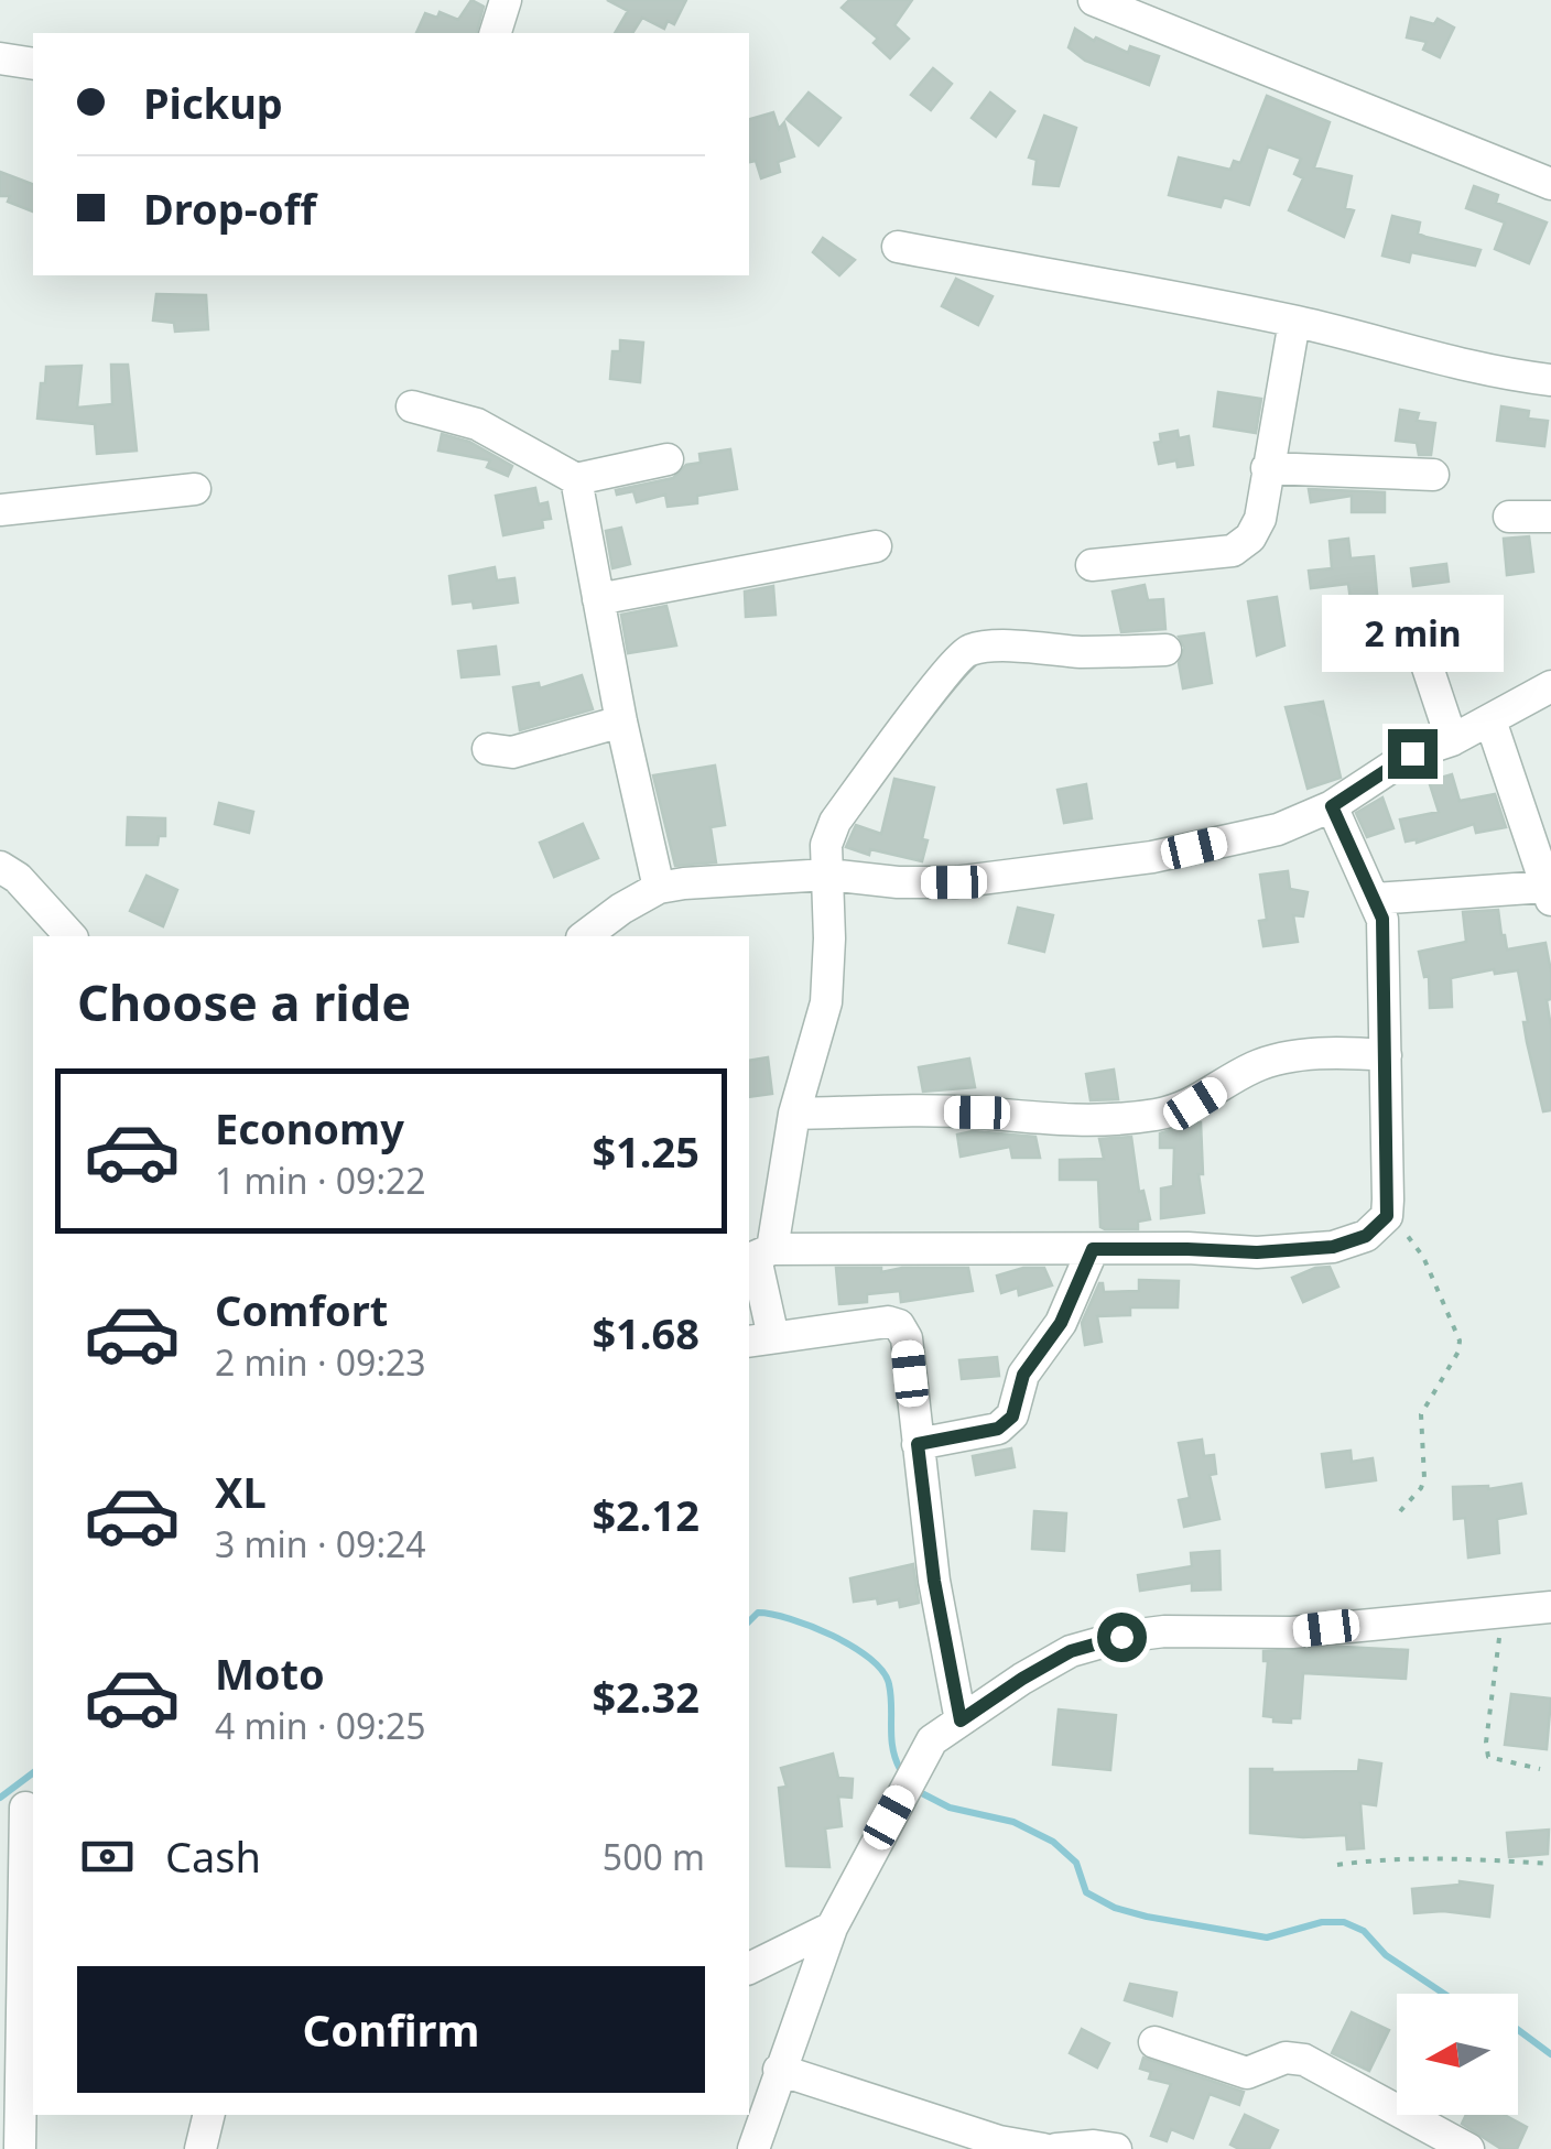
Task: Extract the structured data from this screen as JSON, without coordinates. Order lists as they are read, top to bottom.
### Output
{
  "north": "left",
  "page": {
    "banner": ["Pickup", "Drop-off"],
    "bubble": "2 min",
    "heading": "Choose a ride",
    "list": [
      {
        "name": "Economy",
        "note": "1 min · 09:22",
        "value": "$1.25"
      },
      {
        "name": "Comfort",
        "note": "2 min · 09:23",
        "value": "$1.68"
      },
      {
        "name": "XL",
        "note": "3 min · 09:24",
        "value": "$2.12"
      },
      {
        "name": "Moto",
        "note": "4 min · 09:25",
        "value": "$2.32"
      }
    ],
    "pay": ["Cash", "500 m"],
    "buttons": "Confirm"
  }
}
